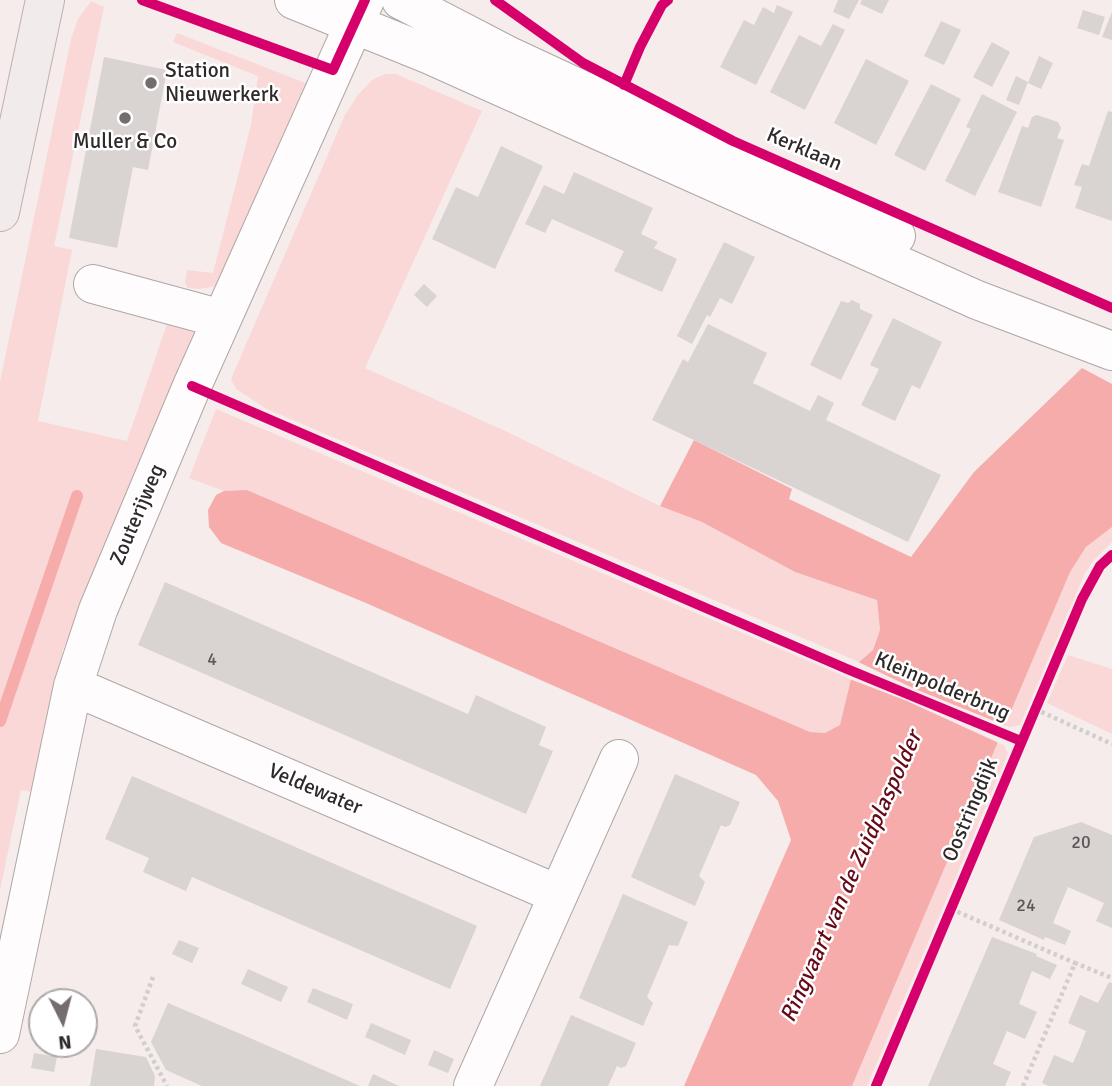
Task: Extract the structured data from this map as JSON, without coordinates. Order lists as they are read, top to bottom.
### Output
{
  "streets": {
    "street": ["Kerklaan", "Zouterijweg", "Veldewater"],
    "cycle path": ["Kleinpolderbrug", "Oostringdijk"]
  },
  "crossings": [
    ["Kerklaan", "Zouterijweg"],
    ["Zouterijweg", "Veldewater"]
  ],
  "water": ["Ringvaart van de Zuidplaspolder"],
  "places": ["Station Nieuwerkerk", "Muller & Co"],
  "house_numbers": ["4", "20", "24"],
  "north": "bottom"
}
